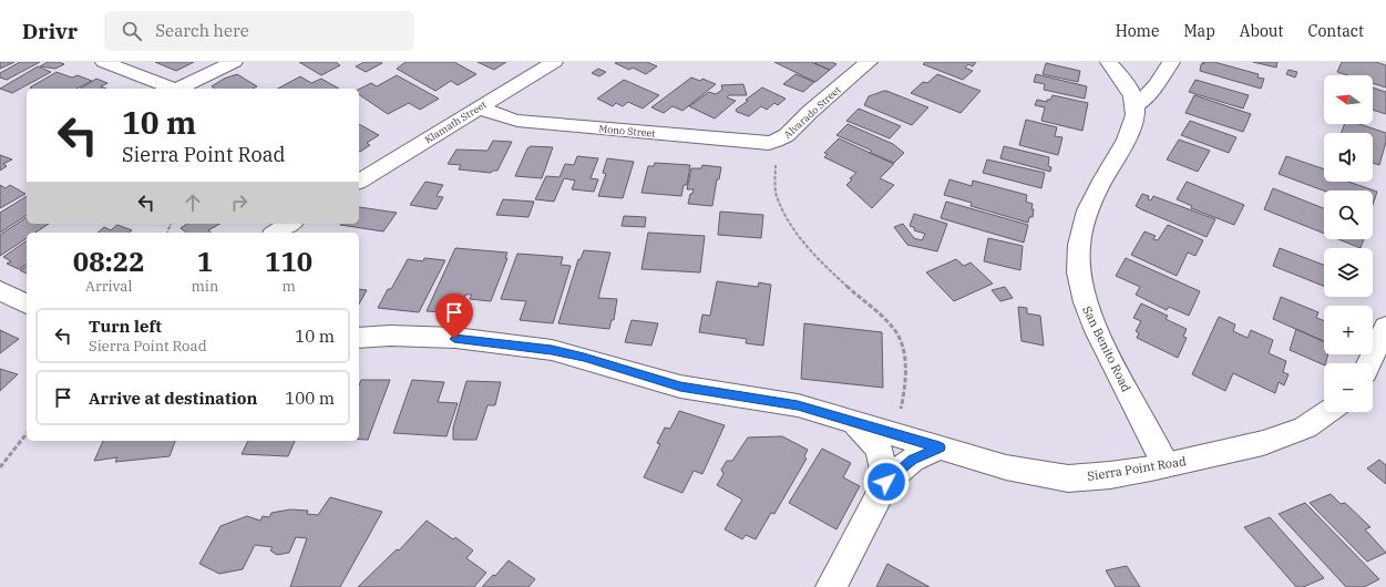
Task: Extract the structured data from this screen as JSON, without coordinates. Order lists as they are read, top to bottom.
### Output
{
  "streets": {
    "street": [
      "Alvarado Street",
      "Klamath Street",
      "Mono Street",
      "San Benito Road",
      "Sierra Point Road"
    ]
  },
  "crossings": [
    ["Alvarado Street", "Mono Street"],
    ["Klamath Street", "Mono Street"],
    ["San Benito Road", "Sierra Point Road"]
  ],
  "north": "left",
  "page": {
    "header": "Drivr",
    "search": "Search here",
    "nav": [
      "Home",
      "Map",
      "About",
      "Contact"
    ],
    "map_buttons": ["+", "−"],
    "turn": ["10 m", "Sierra Point Road"],
    "eta": [
      "08:22",
      "Arrival",
      "1",
      "min",
      "110",
      "m"
    ],
    "list": [
      {
        "name": "Turn left",
        "note": "Sierra Point Road",
        "value": "10 m"
      },
      {
        "name": "Arrive at destination",
        "value": "100 m"
      }
    ]
  }
}
